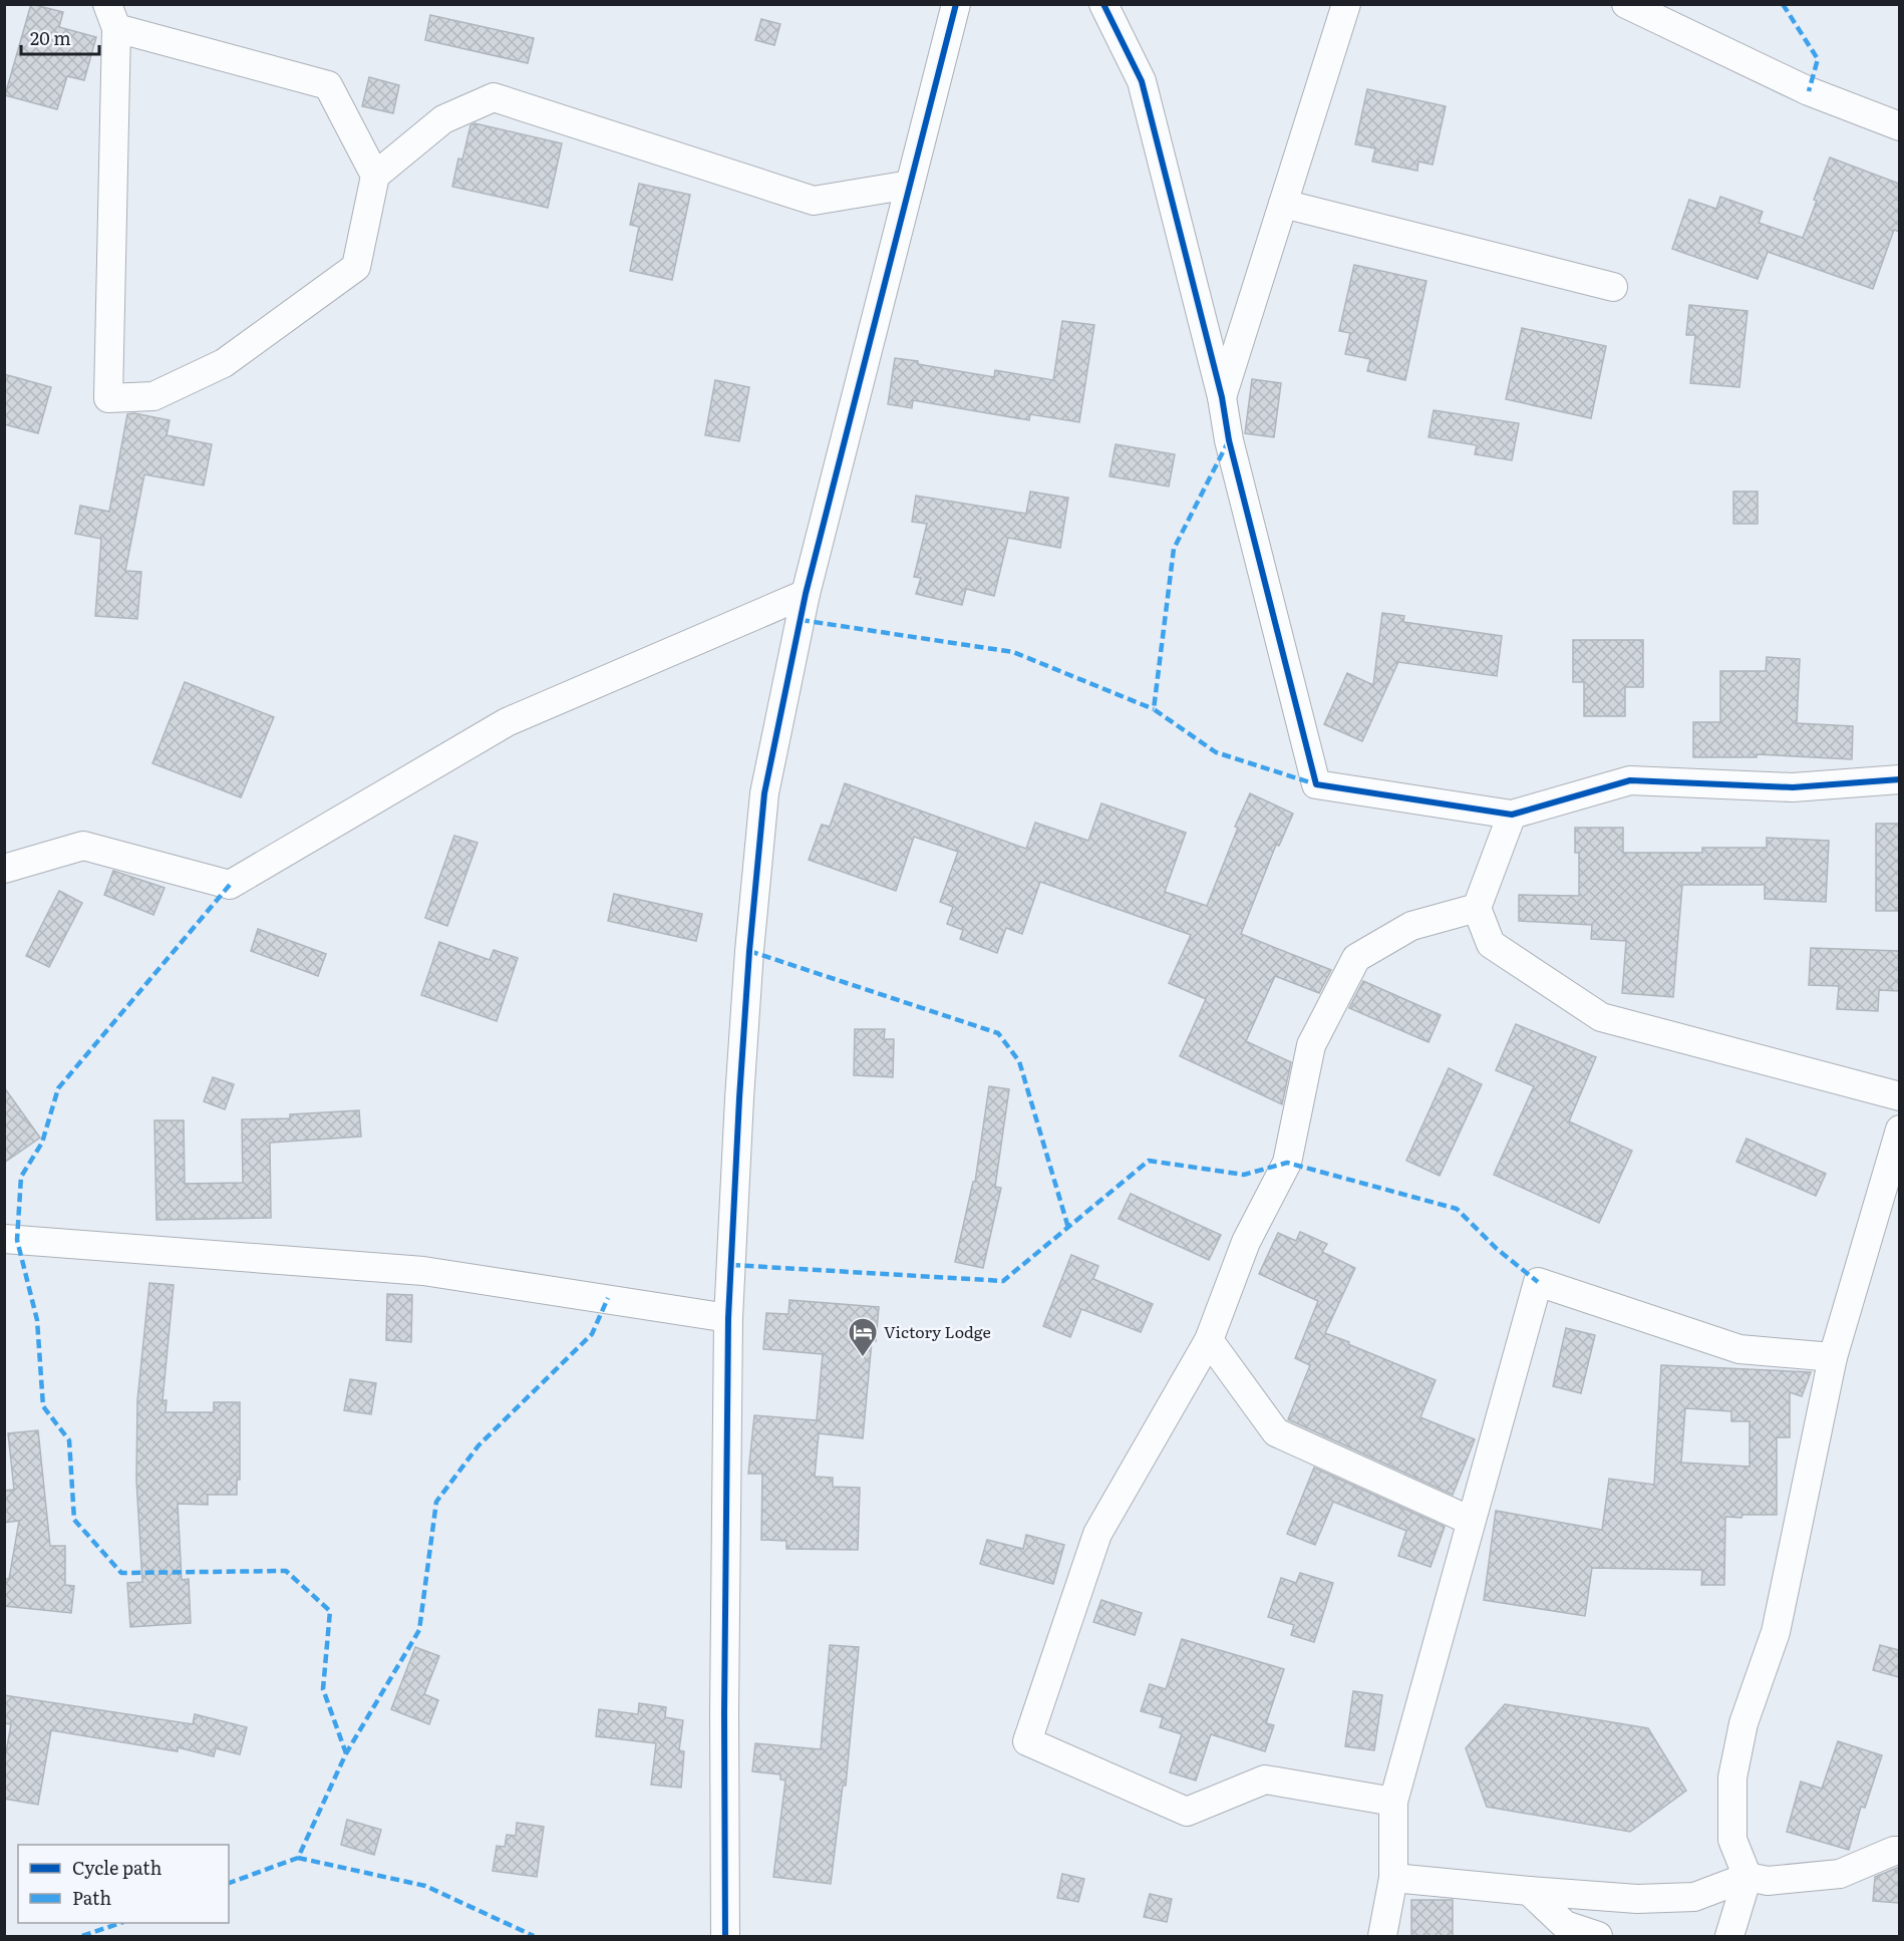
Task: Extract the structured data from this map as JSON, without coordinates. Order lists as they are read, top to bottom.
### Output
{
  "places": {
    "hotel": ["Victory Lodge"]
  },
  "legend": ["Cycle path", "Path"],
  "scale_bar": "20 m"
}
